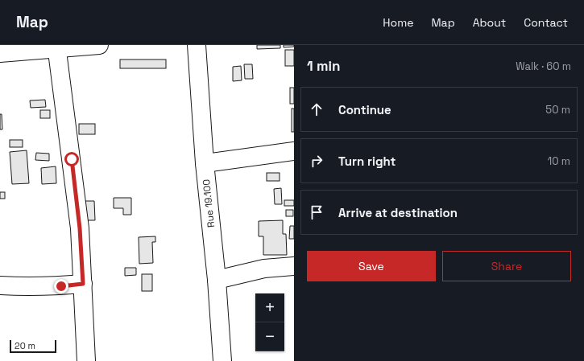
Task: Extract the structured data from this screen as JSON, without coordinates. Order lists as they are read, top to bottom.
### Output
{
  "streets": {
    "street": ["Rue 19.100"]
  },
  "scale_bar": "20 m",
  "page": {
    "header": "Map",
    "nav": [
      "Home",
      "Map",
      "About",
      "Contact"
    ],
    "heading": ["1 min", "Walk · 60 m"],
    "list": [
      ["Continue", "50 m"],
      ["Turn right", "10 m"],
      "Arrive at destination"
    ],
    "buttons": ["Save", "Share"],
    "map_buttons": ["+", "−"],
    "scale": "20 m"
  }
}
